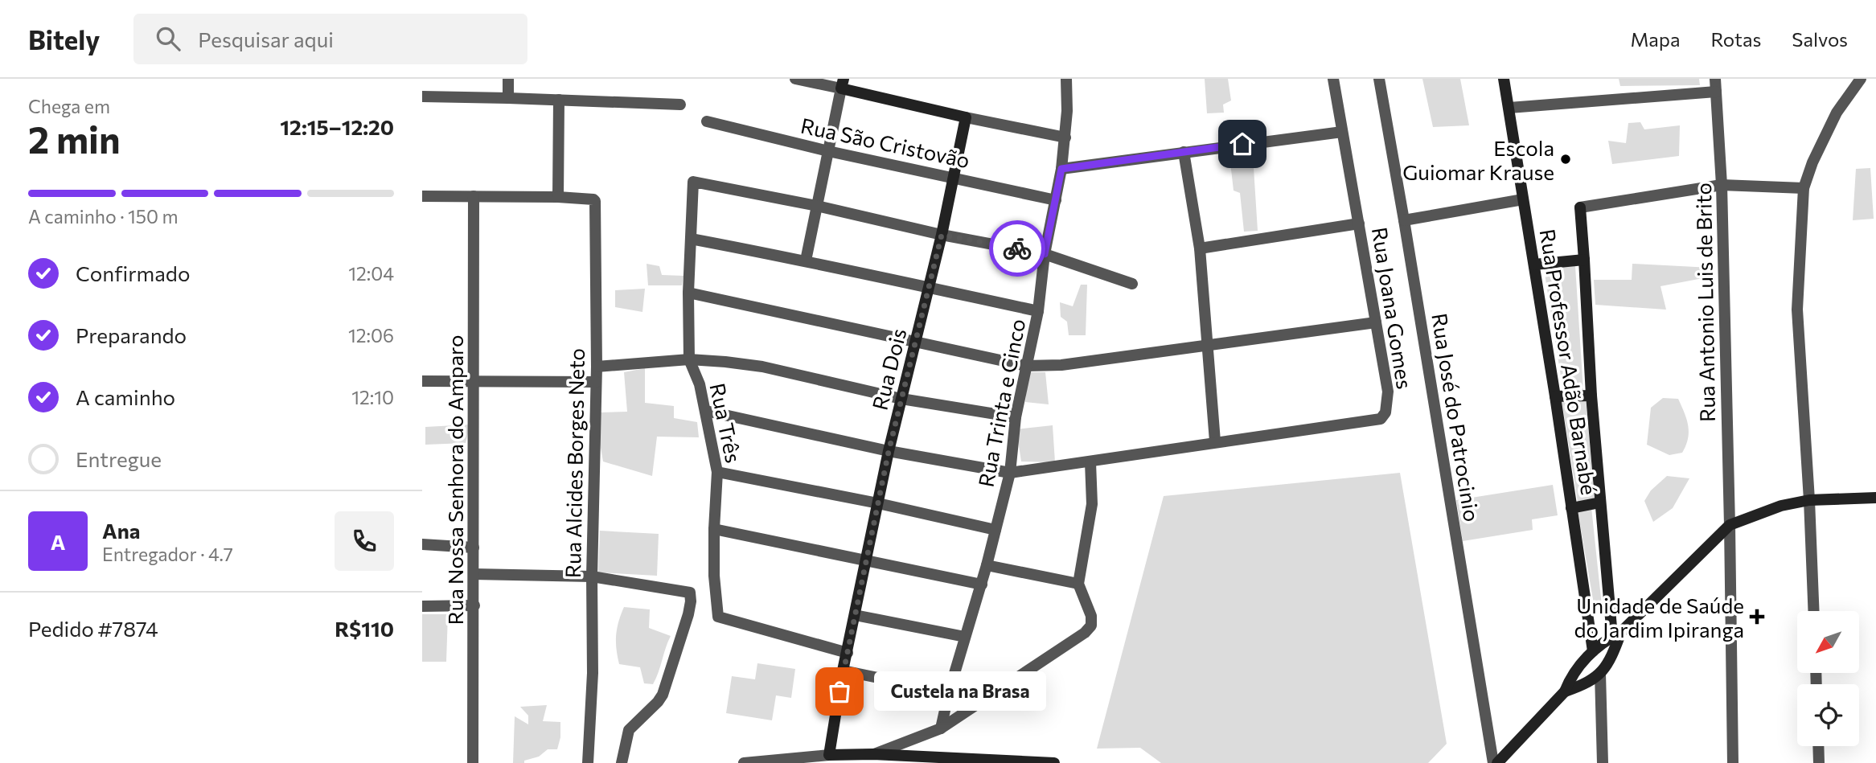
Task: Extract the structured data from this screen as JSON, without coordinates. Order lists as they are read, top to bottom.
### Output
{
  "streets": {
    "street": [
      "Rua São Cristovão",
      "Rua Antonio Luis de Brito",
      "Rua Joana Gomes",
      "Rua Professor Adão Barnabé",
      "Rua Dois",
      "Rua Trinta e Cinco",
      "Rua José do Patrocinio",
      "Rua Três",
      "Rua Alcides Borges Neto",
      "Rua Nossa Senhora do Amparo"
    ]
  },
  "crossings": [
    ["Rua São Cristovão", "Rua Dois"],
    ["Rua São Cristovão", "Rua Trinta e Cinco"],
    ["Rua Joana Gomes", "Rua Dois"],
    ["Rua Joana Gomes", "Rua Trinta e Cinco"],
    ["Rua Joana Gomes", "Rua Três"],
    ["Rua Dois", "Rua Três"]
  ],
  "places": {
    "other": ["Escola Guiomar Krause", "Custela na Brasa"],
    "health": ["Unidade de Saúde do Jardim Ipiranga"]
  },
  "north": "bottom left",
  "page": {
    "header": "Bitely",
    "search": "Pesquisar aqui",
    "nav": ["Mapa", "Rotas", "Salvos"],
    "heading": ["2 min", "Chega em", "12:15–12:20"],
    "panel": [
      "Ana",
      "Entregador · 4.7",
      "Pedido #7874",
      "R$110"
    ],
    "bar": "A caminho · 150 m",
    "list": [
      ["Confirmado", "12:04"],
      ["Preparando", "12:06"],
      ["A caminho", "12:10"],
      "Entregue"
    ],
    "round": "A",
    "bubble": "Custela na Brasa"
  }
}
